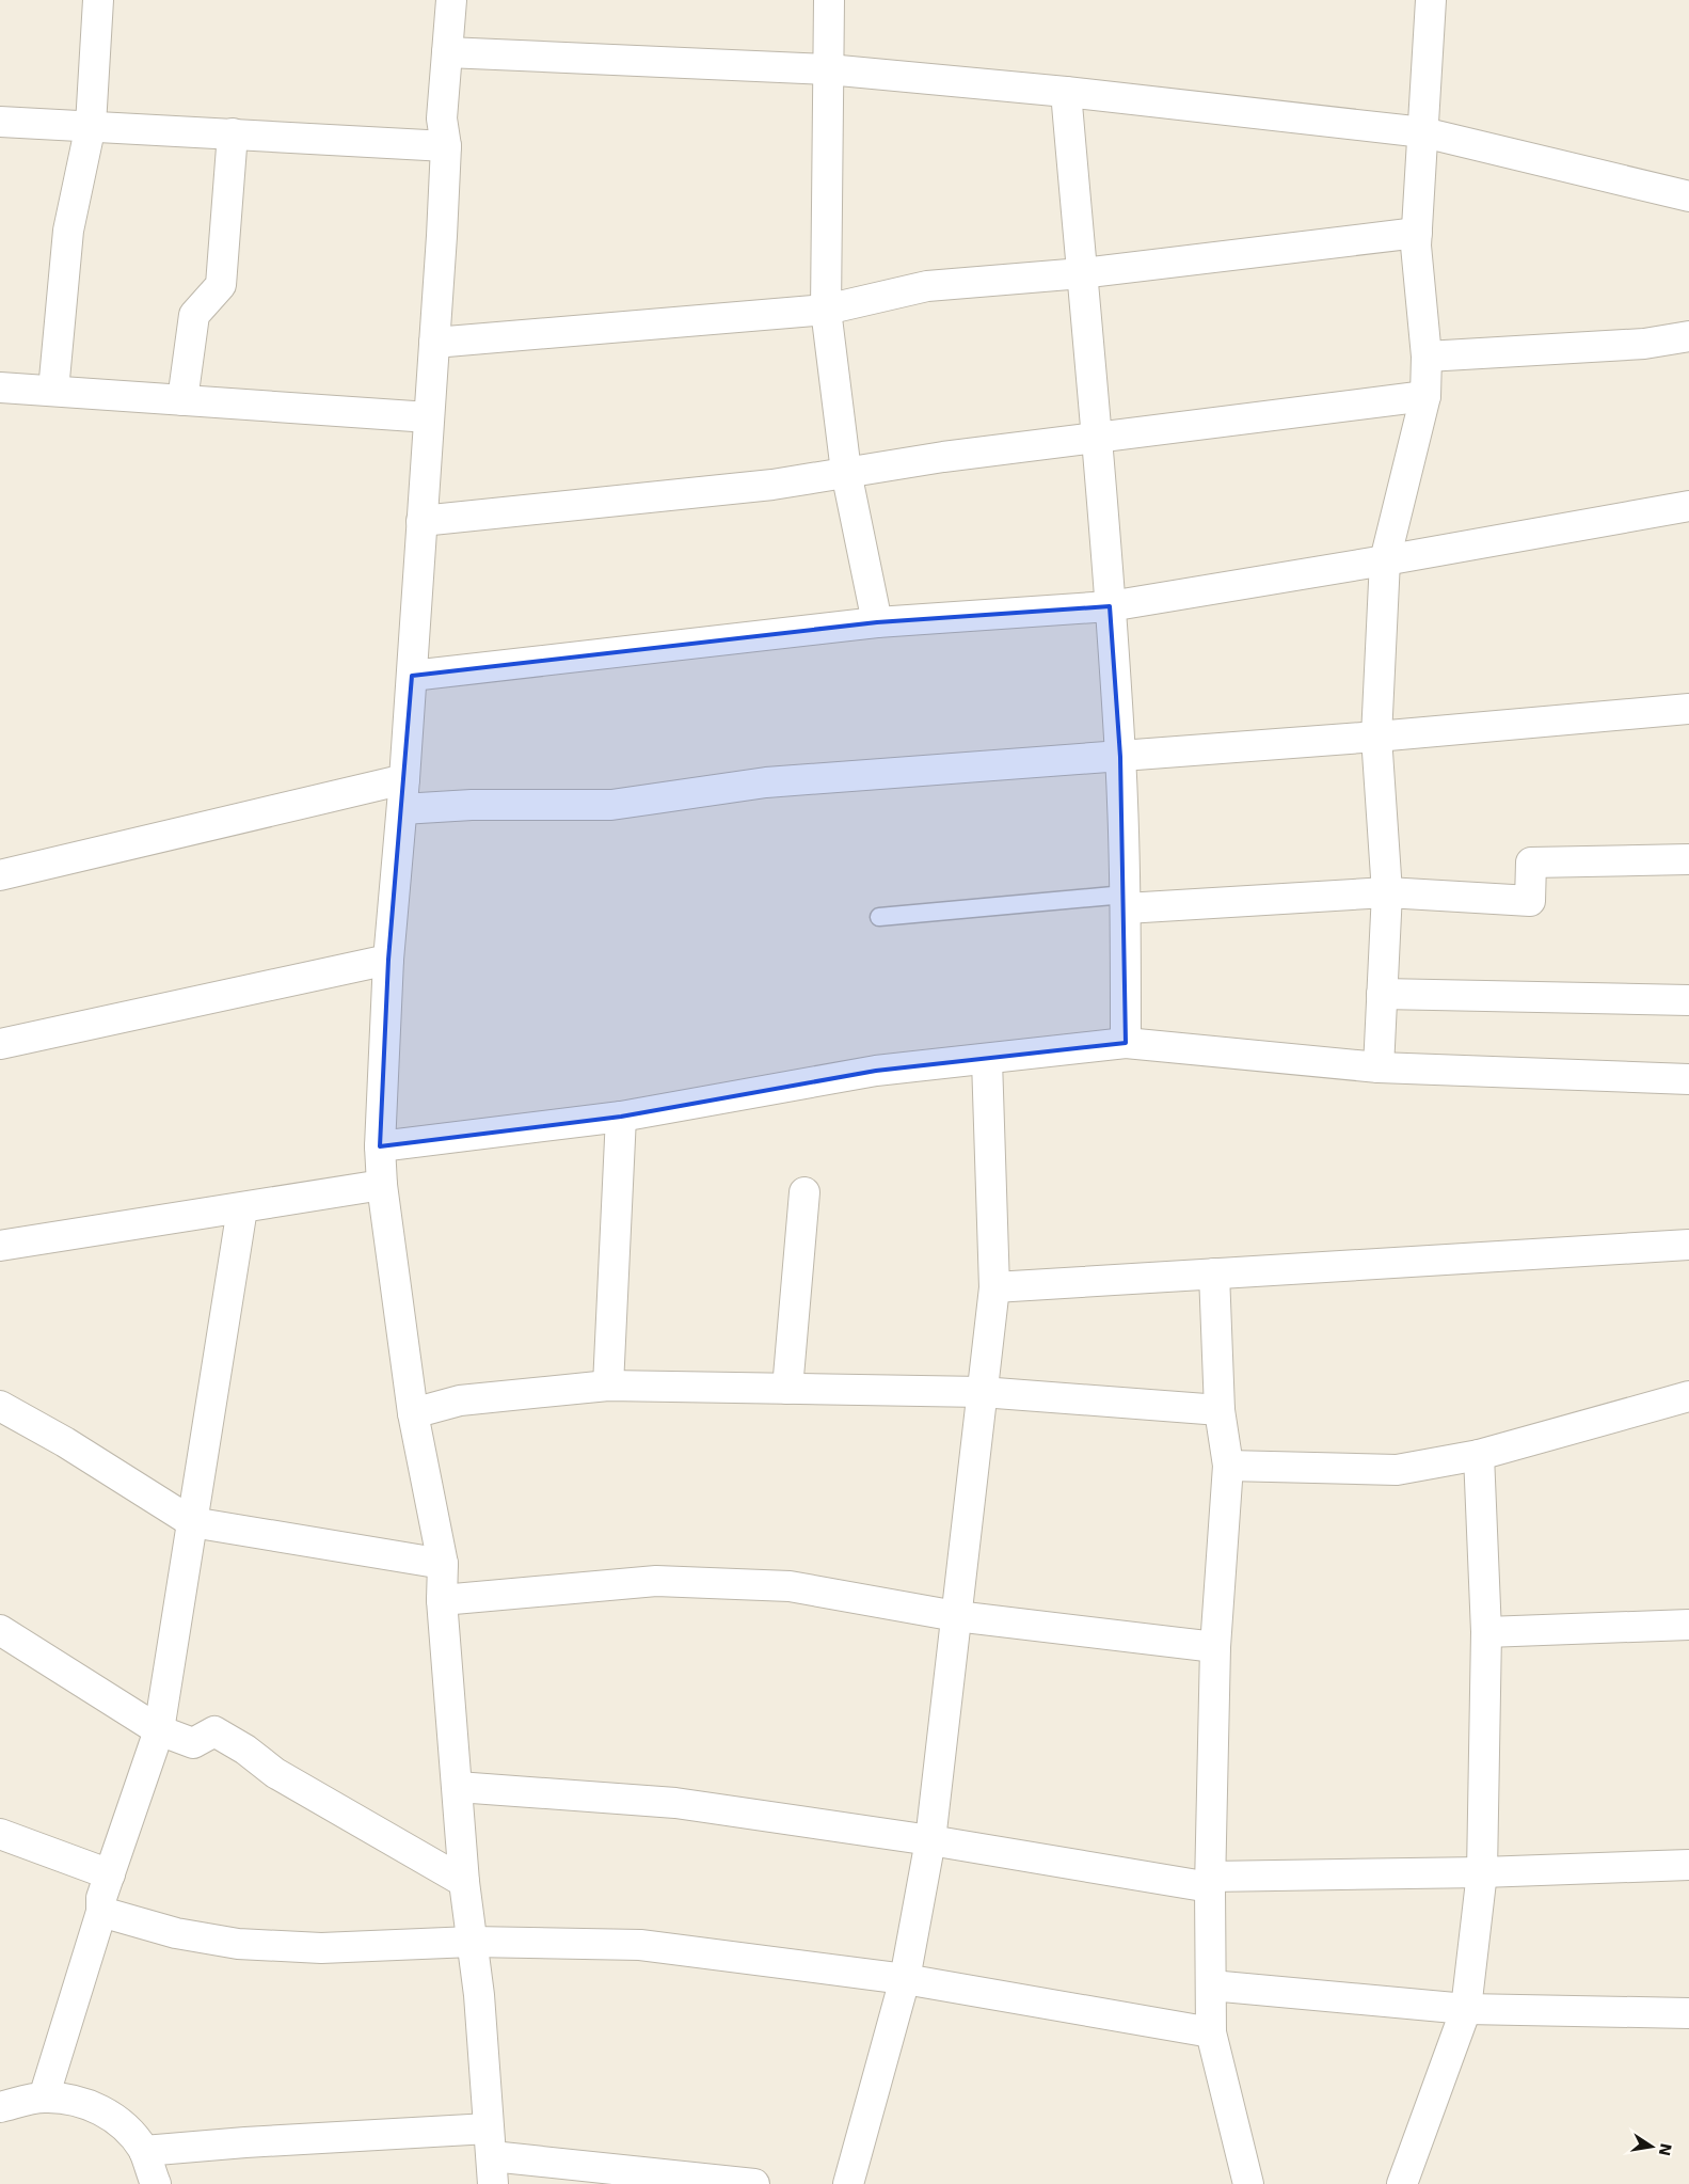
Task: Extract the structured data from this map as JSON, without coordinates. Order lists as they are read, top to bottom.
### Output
{
  "north": "right"
}
